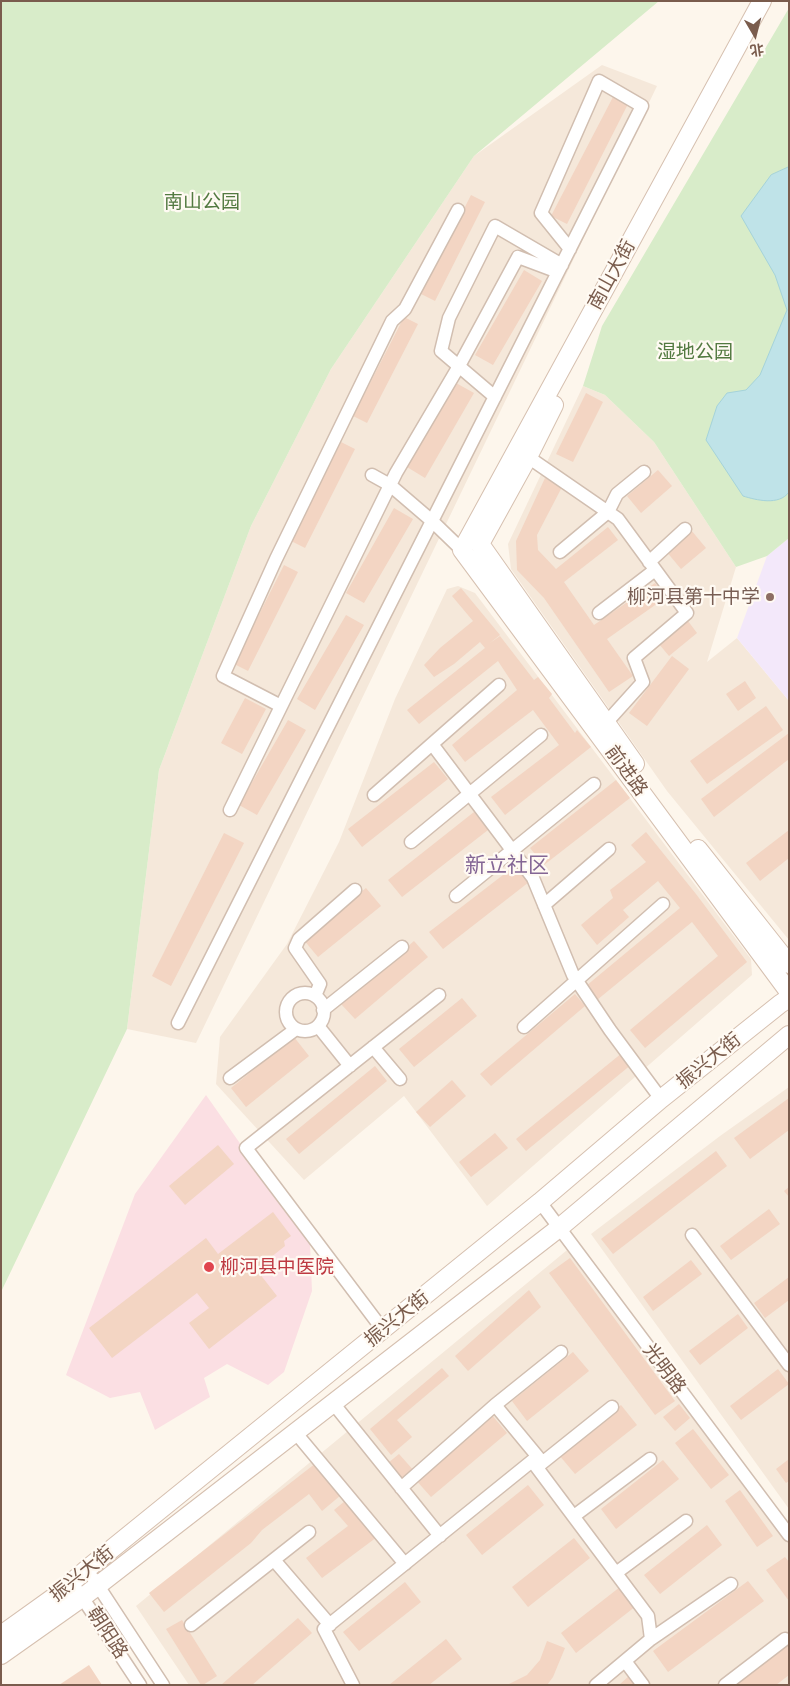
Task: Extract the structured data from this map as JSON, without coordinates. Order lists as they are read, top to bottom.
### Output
{
  "streets": {
    "street": [
      "南山大街",
      "前进路",
      "振兴大街",
      "光明路",
      "朝阳路"
    ]
  },
  "crossings": [
    ["南山大街", "前进路"],
    ["振兴大街", "光明路"],
    ["振兴大街", "朝阳路"]
  ],
  "districts": ["新立社区"],
  "parks": ["南山公园", "湿地公园"],
  "places": ["柳河县第十中学", "柳河县中医院"],
  "north": "bottom"
}
